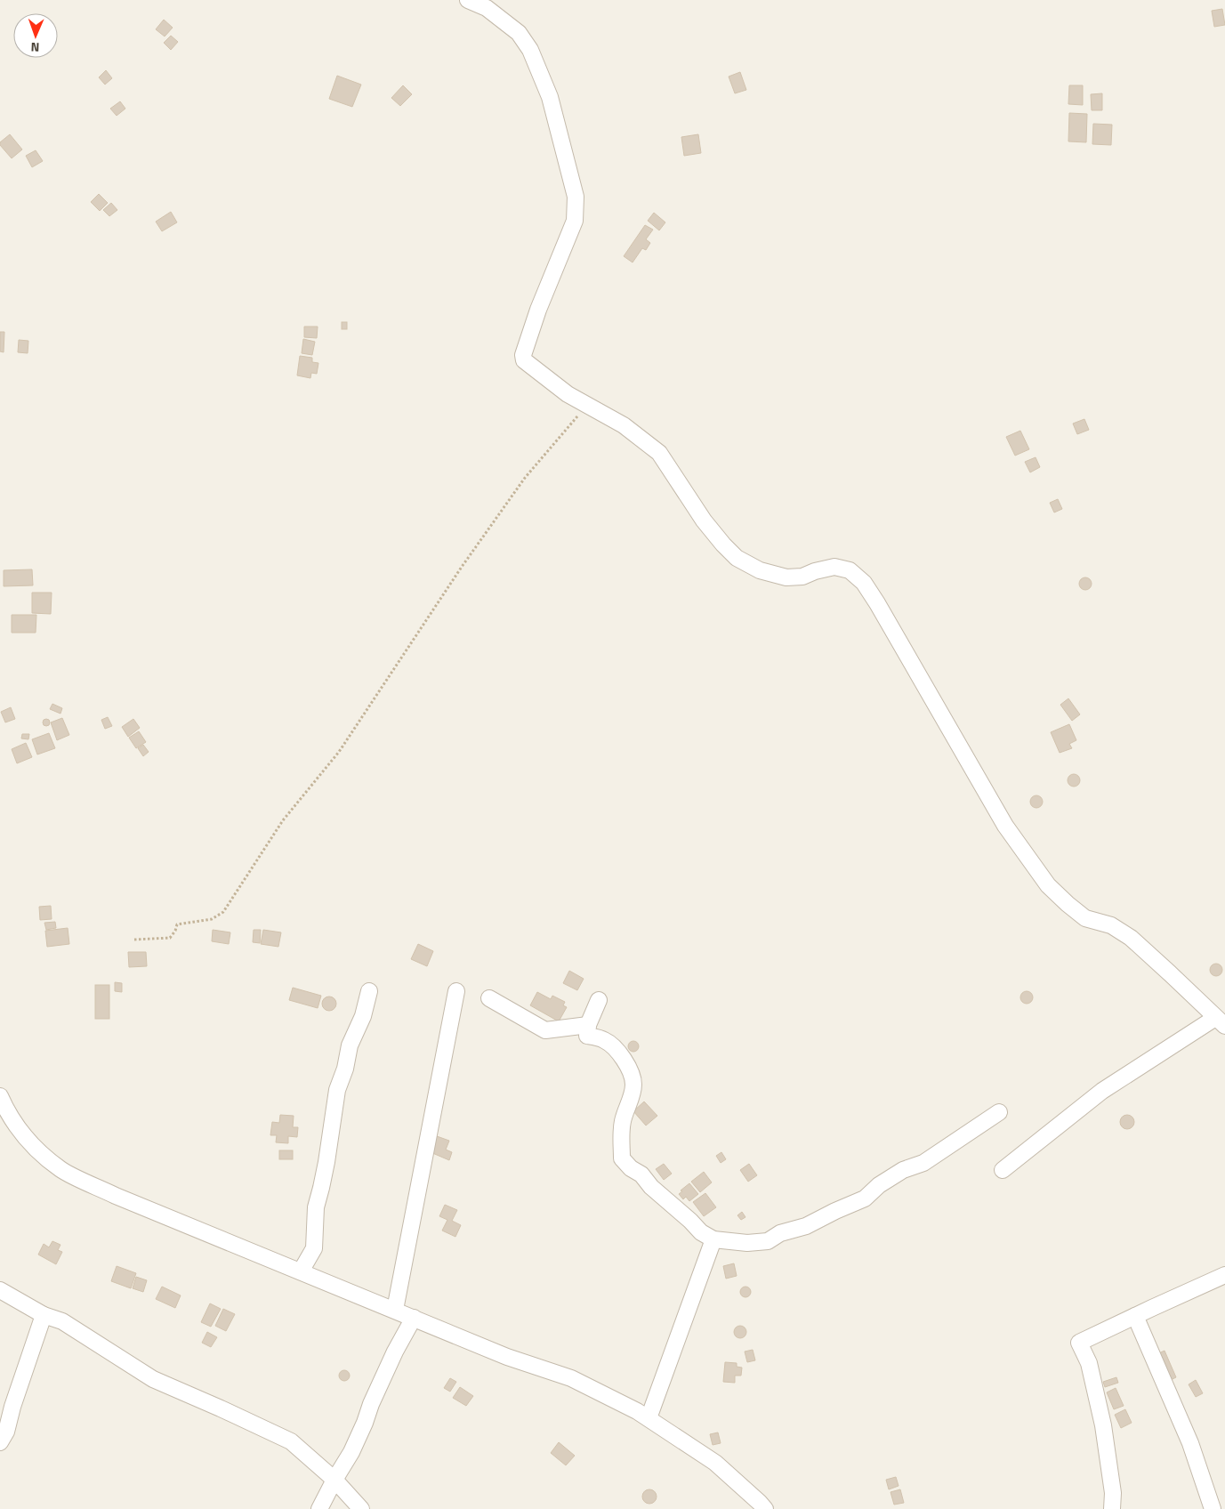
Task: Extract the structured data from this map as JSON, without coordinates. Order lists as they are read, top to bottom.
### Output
{
  "north": "bottom"
}
